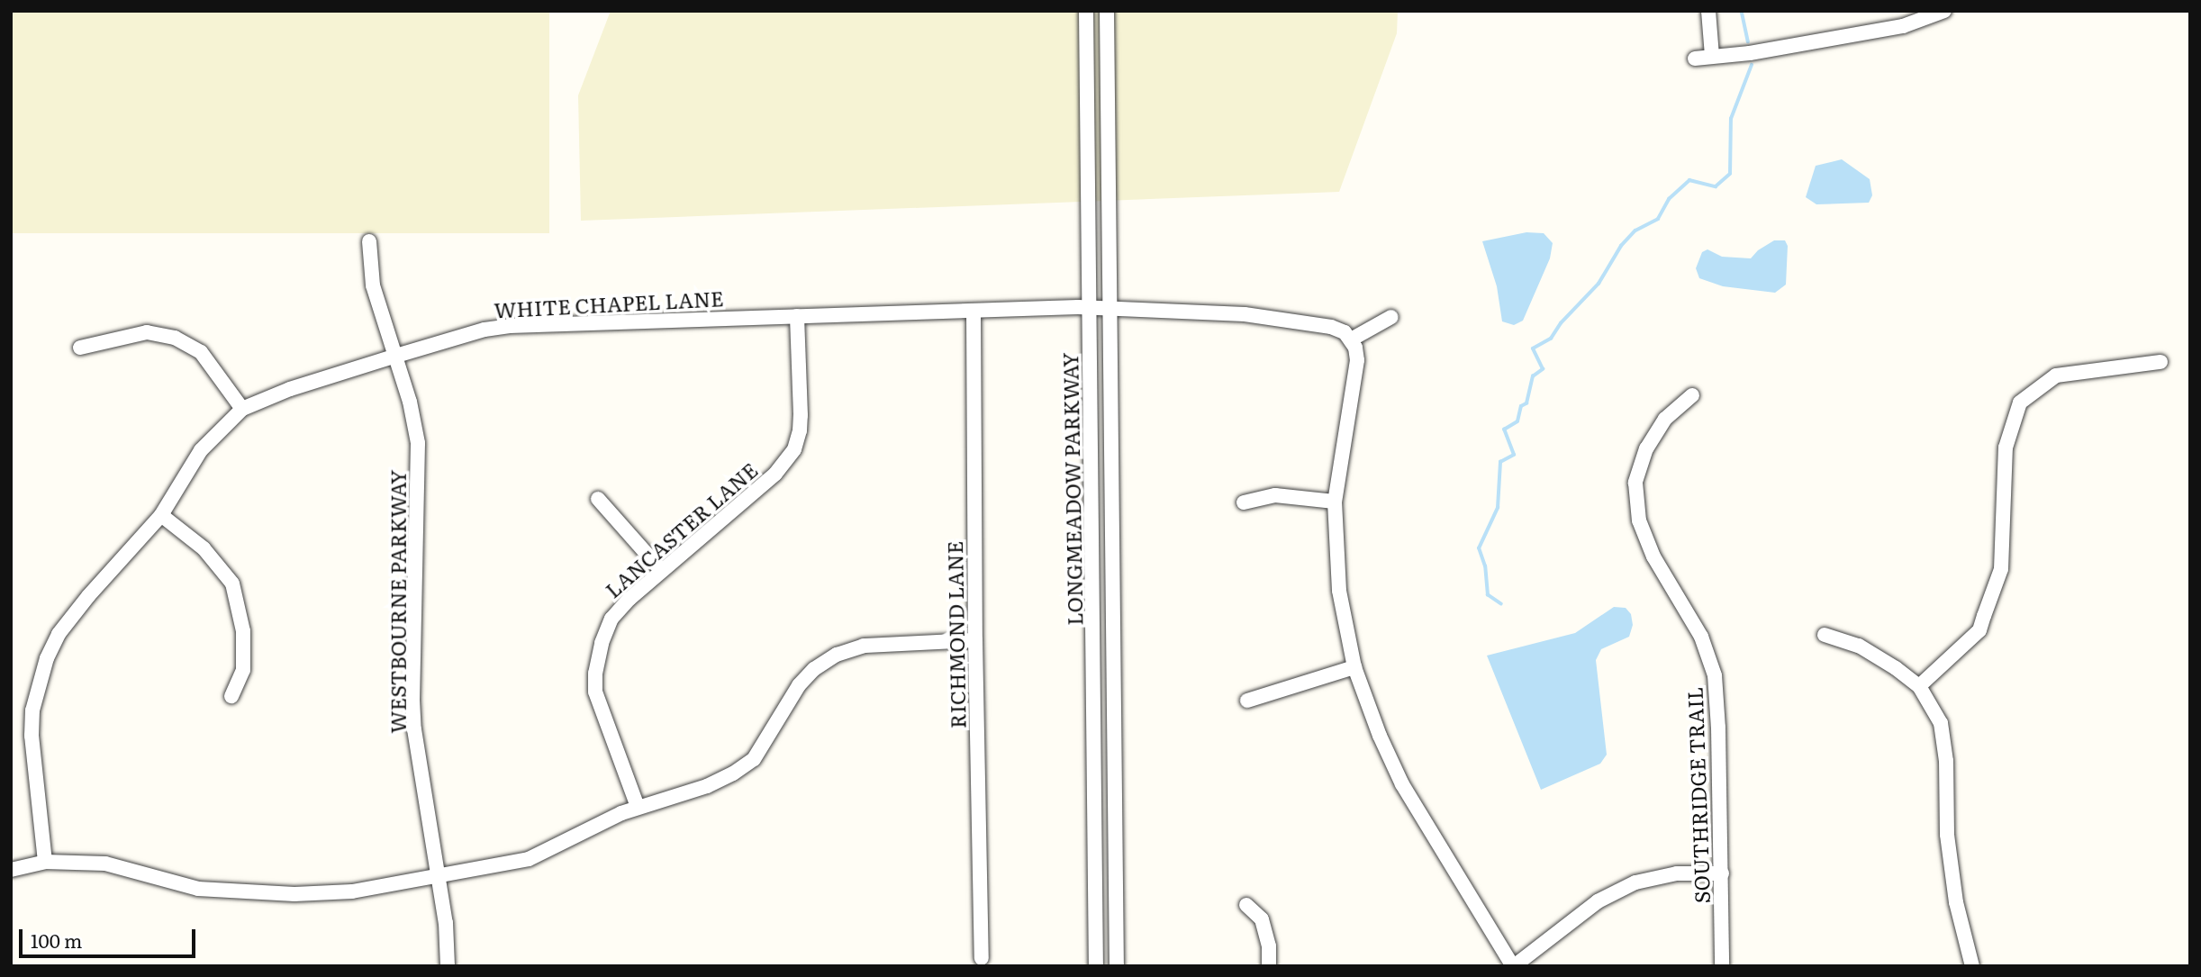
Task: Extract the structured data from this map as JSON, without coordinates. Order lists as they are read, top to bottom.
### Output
{
  "streets": {
    "street": [
      "WHITE CHAPEL LANE",
      "LONGMEADOW PARKWAY",
      "LANCASTER LANE",
      "WESTBOURNE PARKWAY",
      "RICHMOND LANE",
      "SOUTHRIDGE TRAIL"
    ]
  },
  "crossings": [
    ["WHITE CHAPEL LANE", "LONGMEADOW PARKWAY"],
    ["WHITE CHAPEL LANE", "LANCASTER LANE"],
    ["WHITE CHAPEL LANE", "WESTBOURNE PARKWAY"],
    ["WHITE CHAPEL LANE", "RICHMOND LANE"]
  ],
  "scale_bar": "100 m"
}
